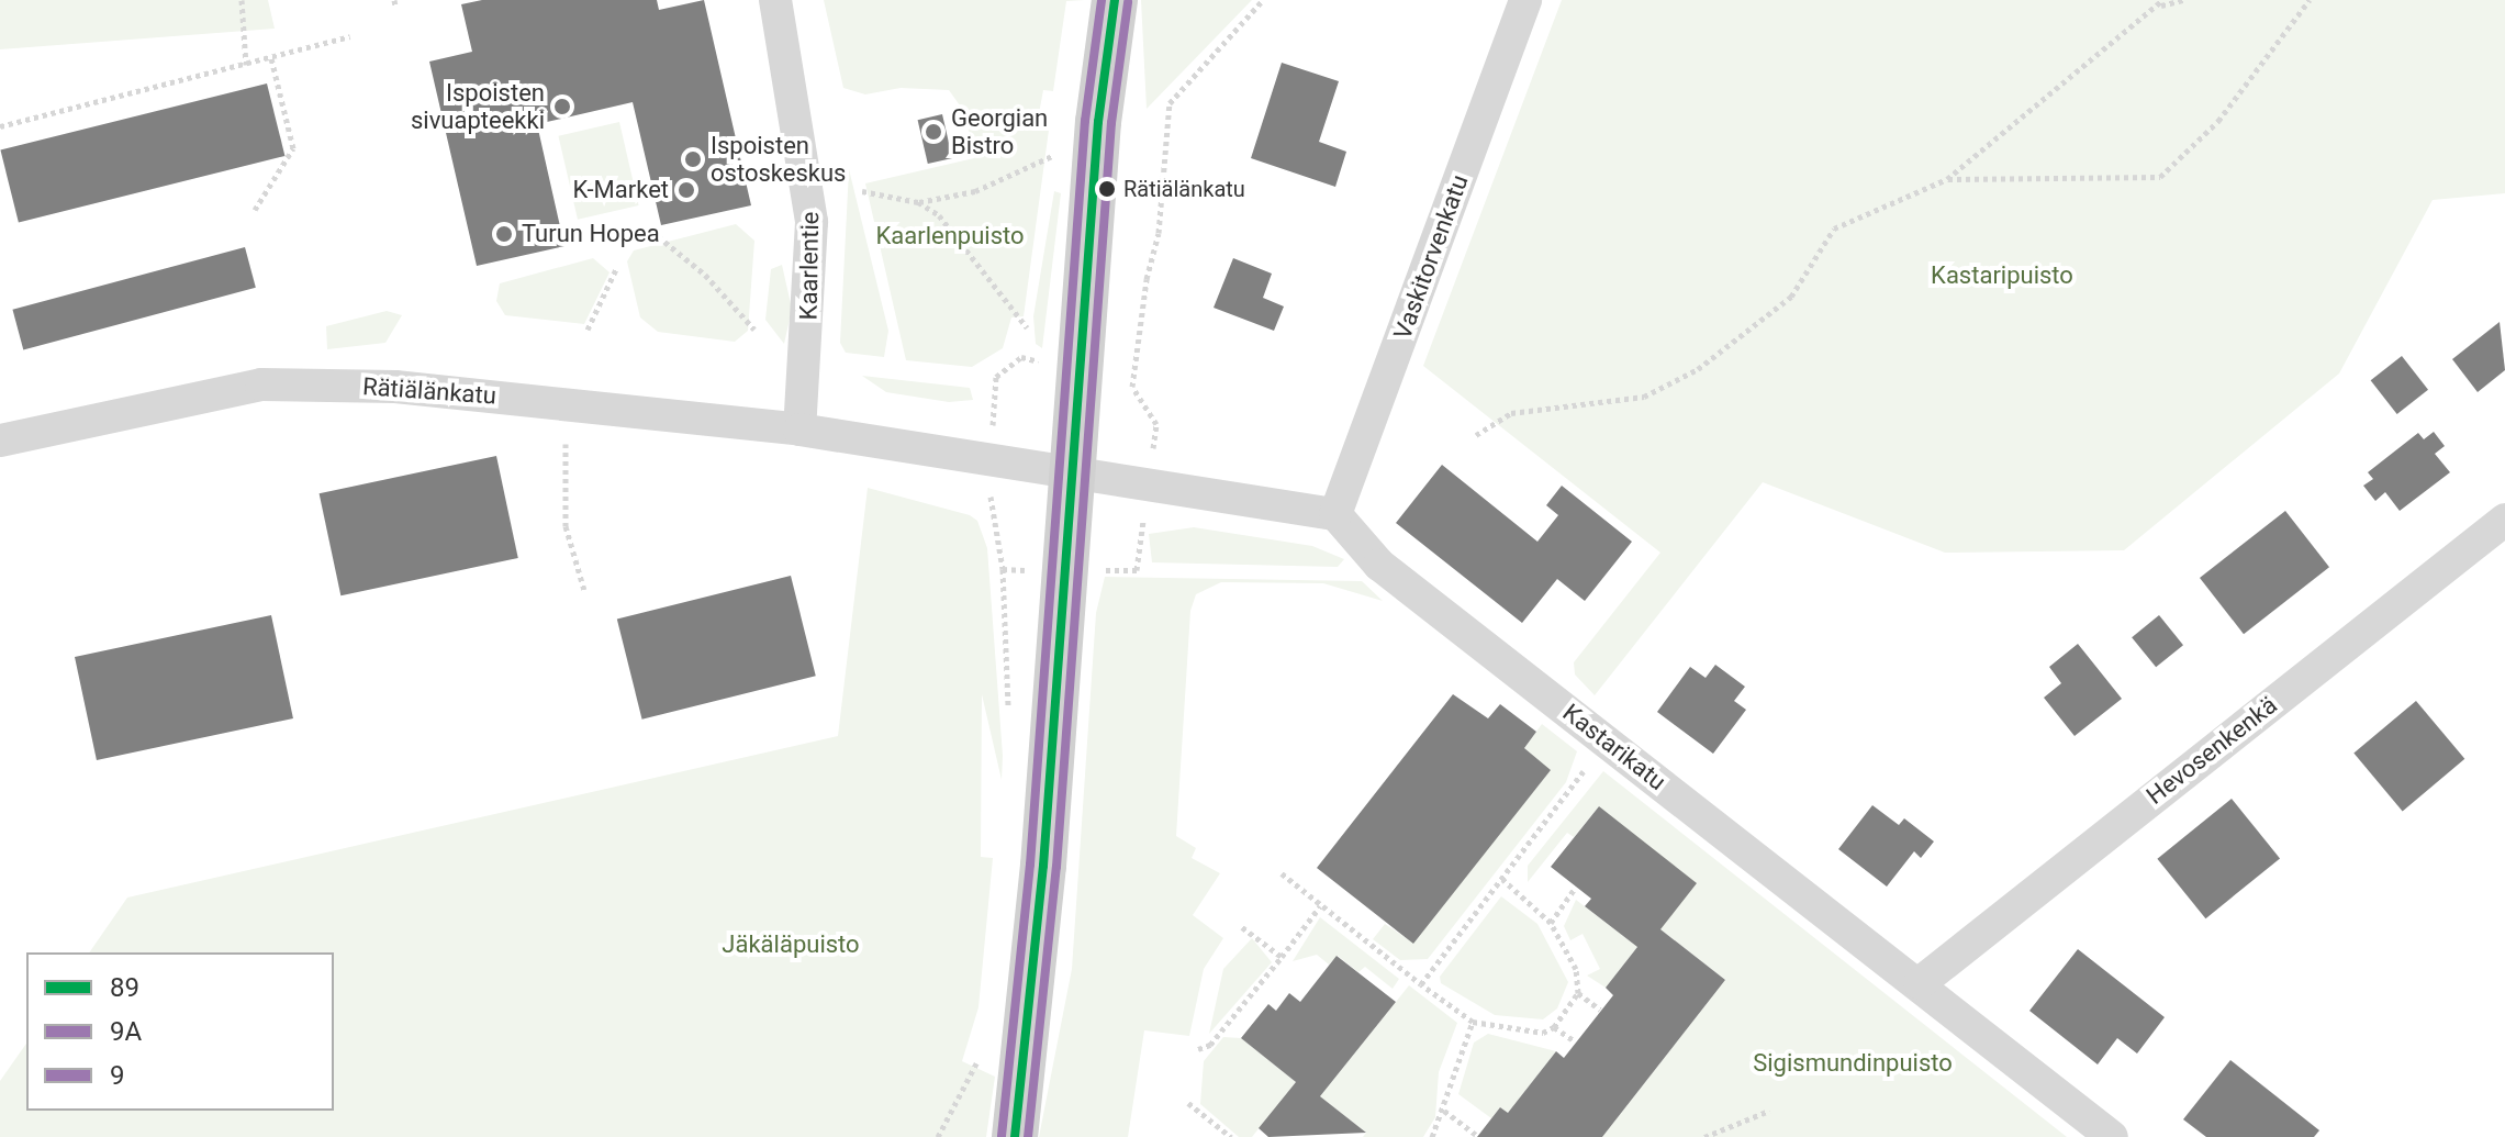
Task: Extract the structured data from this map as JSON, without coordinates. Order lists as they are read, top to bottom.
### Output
{
  "streets": {
    "street": [
      "Vaskitorvenkatu",
      "Kaarlentie",
      "Rätiälänkatu",
      "Kastarikatu",
      "Hevosenkenkä"
    ]
  },
  "crossings": [
    ["Vaskitorvenkatu", "Kastarikatu"],
    ["Kaarlentie", "Rätiälänkatu"],
    ["Kastarikatu", "Hevosenkenkä"]
  ],
  "parks": [
    "Kaarlenpuisto",
    "Kastaripuisto",
    "Jäkäläpuisto",
    "Sigismundinpuisto"
  ],
  "places": [
    "Ispoisten sivuapteekki",
    "Georgian Bistro",
    "Ispoisten ostoskeskus",
    "Rätiälänkatu",
    "K-Market",
    "Turun Hopea"
  ],
  "lines": ["transit line 89", "transit line 9", "transit line 9A"],
  "legend": ["89", "9A", "9"]
}
